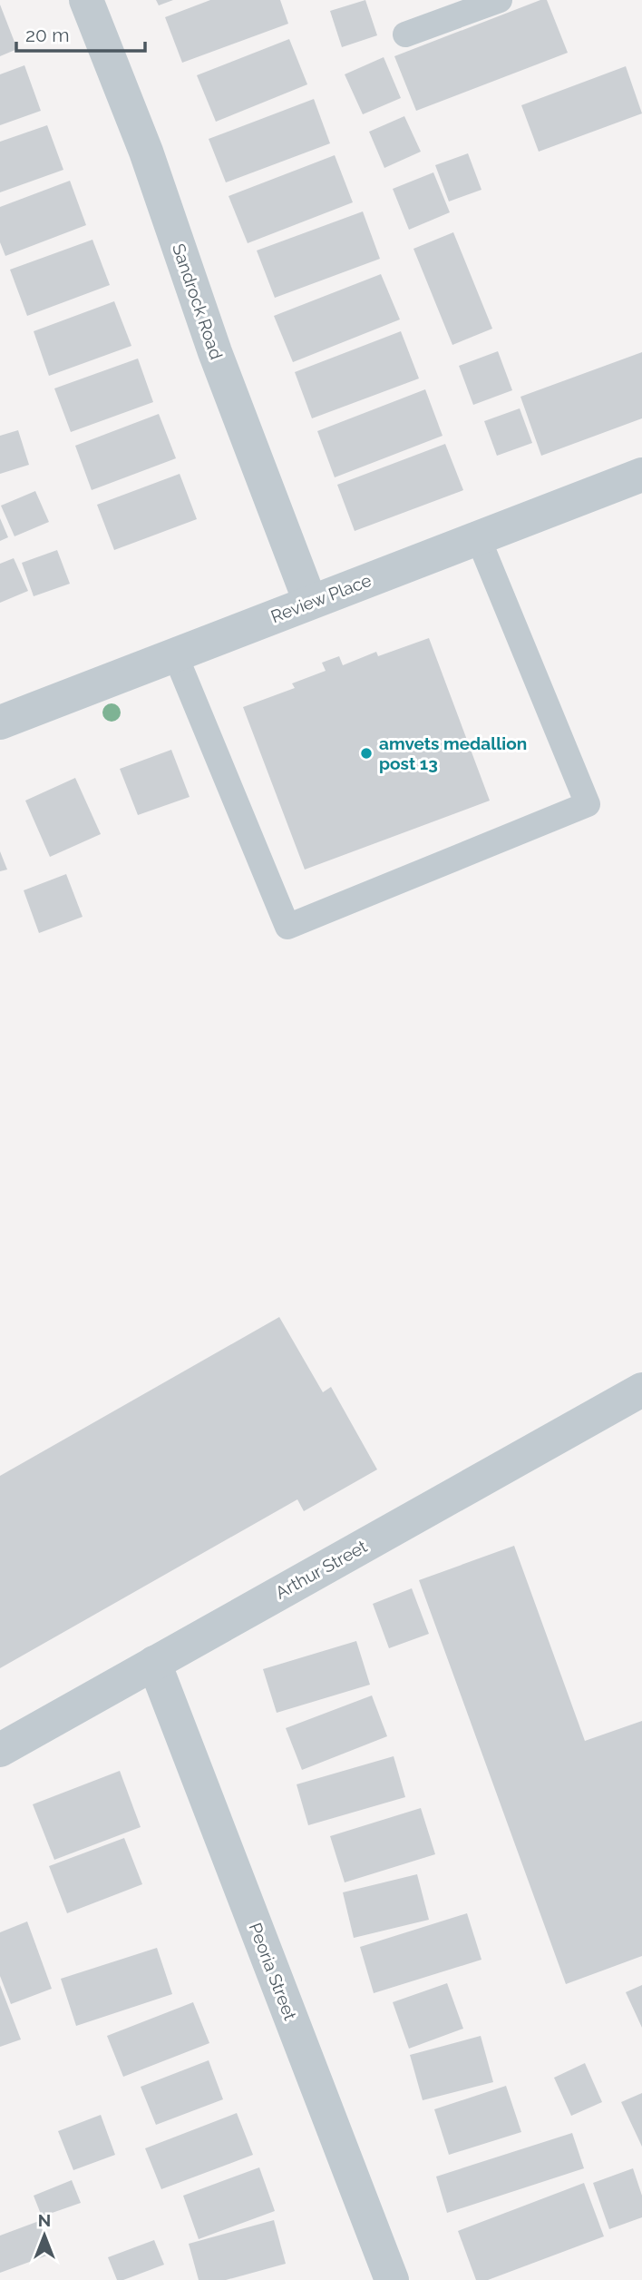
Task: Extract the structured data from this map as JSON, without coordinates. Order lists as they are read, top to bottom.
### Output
{
  "streets": {
    "street": [
      "Sandrock Road",
      "Review Place",
      "Arthur Street",
      "Peoria Street"
    ]
  },
  "crossings": [
    ["Sandrock Road", "Review Place"],
    ["Arthur Street", "Peoria Street"]
  ],
  "places": ["amvets medallion post 13"],
  "scale_bar": "20 m",
  "north": "top"
}
